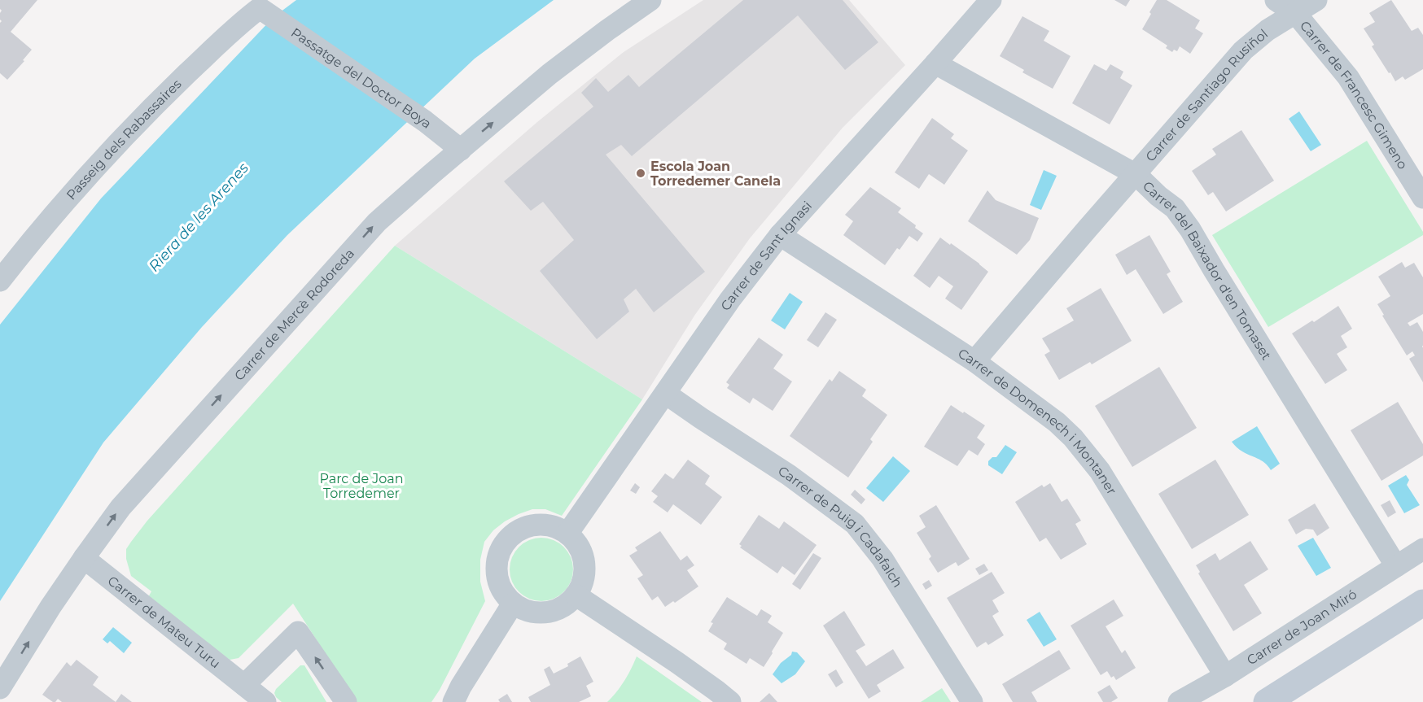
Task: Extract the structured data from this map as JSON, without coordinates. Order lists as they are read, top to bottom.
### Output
{
  "streets": {
    "street": [
      "Passatge del Doctor Boya",
      "Carrer de Francesc Gimeno",
      "Carrer de Santiago Rusiñol",
      "Passeig dels Rabassaires",
      "Carrer de Sant Ignasi",
      "Carrer del Baixador d'en Tomaset",
      "Carrer de Mercè Rodoreda",
      "Carrer de Domenech i Montaner",
      "Carrer de Puig i Cadafalch",
      "Carrer de Mateu Turu",
      "Carrer de Joan Miró"
    ]
  },
  "crossings": [
    ["Passatge del Doctor Boya", "Passeig dels Rabassaires"],
    ["Passatge del Doctor Boya", "Carrer de Mercè Rodoreda"],
    ["Carrer de Francesc Gimeno", "Carrer de Santiago Rusiñol"],
    ["Carrer de Santiago Rusiñol", "Carrer del Baixador d'en Tomaset"],
    ["Carrer de Santiago Rusiñol", "Carrer de Domenech i Montaner"],
    ["Carrer de Sant Ignasi", "Carrer del Baixador d'en Tomaset"],
    ["Carrer de Sant Ignasi", "Carrer de Domenech i Montaner"],
    ["Carrer de Sant Ignasi", "Carrer de Puig i Cadafalch"],
    ["Carrer del Baixador d'en Tomaset", "Carrer de Joan Miró"],
    ["Carrer de Mercè Rodoreda", "Carrer de Mateu Turu"],
    ["Carrer de Domenech i Montaner", "Carrer de Joan Miró"]
  ],
  "one_way": ["Carrer de Mercè Rodoreda"],
  "water": ["Riera de les Arenes"],
  "parks": ["Parc de Joan Torredemer"],
  "places": ["Escola Joan Torredemer Canela"]
}
